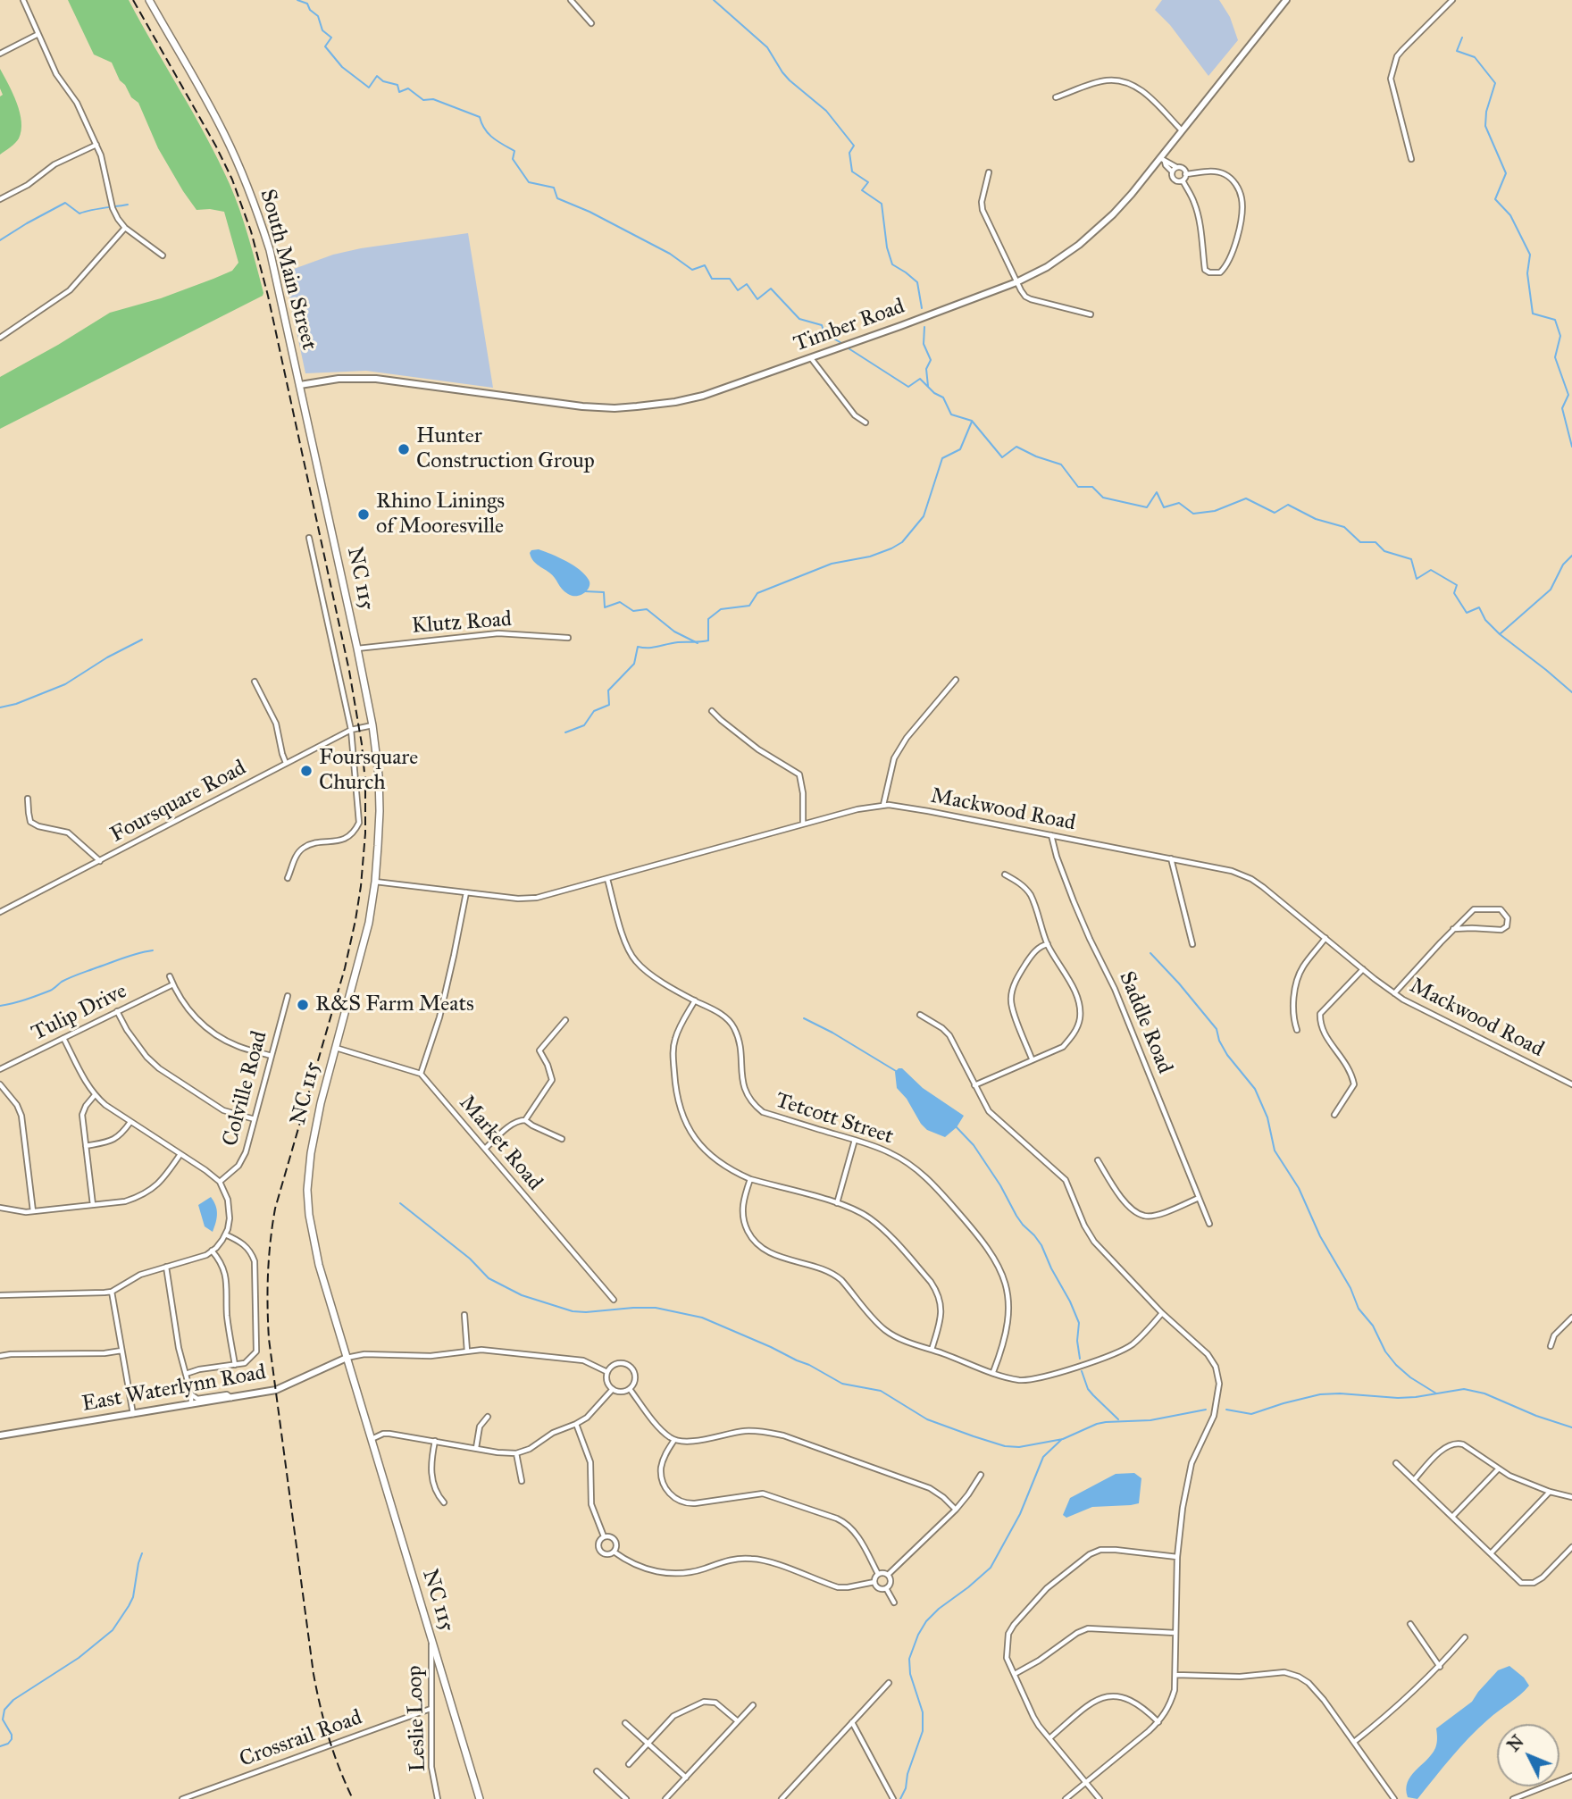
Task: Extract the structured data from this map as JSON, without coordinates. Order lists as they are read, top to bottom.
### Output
{
  "streets": {
    "main road": ["South Main Street", "NC 115"],
    "street": [
      "Timber Road",
      "Klutz Road",
      "Foursquare Road",
      "Mackwood Road",
      "Tulip Drive",
      "Saddle Road",
      "Colville Road",
      "Tetcott Street",
      "Market Road",
      "East Waterlynn Road",
      "Leslie Loop",
      "Crossrail Road"
    ]
  },
  "crossings": [
    ["South Main Street", "Timber Road"],
    ["South Main Street", "NC 115"],
    ["Timber Road", "NC 115"],
    ["NC 115", "Klutz Road"],
    ["NC 115", "Foursquare Road"],
    ["NC 115", "Mackwood Road"],
    ["NC 115", "East Waterlynn Road"],
    ["NC 115", "Leslie Loop"],
    ["Mackwood Road", "Saddle Road"],
    ["Mackwood Road", "Tetcott Street"],
    ["Leslie Loop", "Crossrail Road"]
  ],
  "places": [
    "Hunter Construction Group",
    "Rhino Linings of Mooresville",
    "Foursquare Church",
    "R&S Farm Meats"
  ],
  "north": "top left"
}
